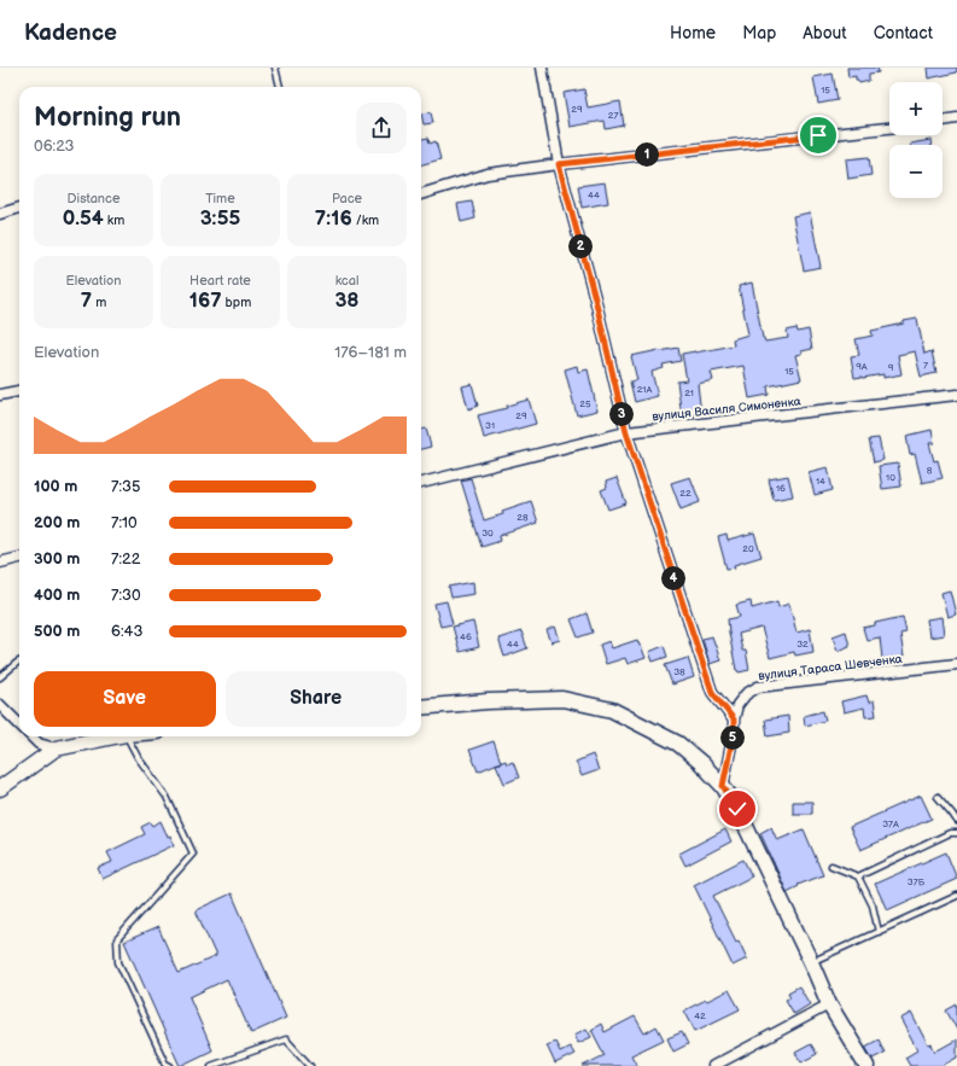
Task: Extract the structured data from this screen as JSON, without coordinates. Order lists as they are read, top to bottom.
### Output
{
  "streets": {
    "street": ["вулиця Василя Симоненка", "вулиця Тараса Шевченка"]
  },
  "house_numbers": [
    "15",
    "29",
    "27",
    "44",
    "7",
    "9А",
    "9",
    "15",
    "21А",
    "21",
    "25",
    "29",
    "31",
    "8",
    "10",
    "14",
    "16",
    "22",
    "28",
    "30",
    "20",
    "46",
    "44",
    "32",
    "38",
    "37А",
    "37Б",
    "42"
  ],
  "page": {
    "header": "Kadence",
    "nav": [
      "Home",
      "Map",
      "About",
      "Contact"
    ],
    "map_buttons": ["+", "−"],
    "heading": ["Morning run", "06:23"],
    "pins": [
      "1",
      "2",
      "3",
      "4",
      "5"
    ],
    "stats": [
      ["Distance", "0.54 km"],
      ["Time", "3:55"],
      ["Pace", "7:16 /km"],
      ["Elevation", "7 m"],
      ["Heart rate", "167 bpm"],
      ["kcal", "38"]
    ],
    "chart": ["Elevation", "176–181 m"],
    "list": [
      {
        "name": "100 m",
        "note": "7:35"
      },
      {
        "name": "200 m",
        "note": "7:10"
      },
      {
        "name": "300 m",
        "note": "7:22"
      },
      {
        "name": "400 m",
        "note": "7:30"
      },
      {
        "name": "500 m",
        "note": "6:43"
      }
    ],
    "buttons": ["Save", "Share"]
  }
}
